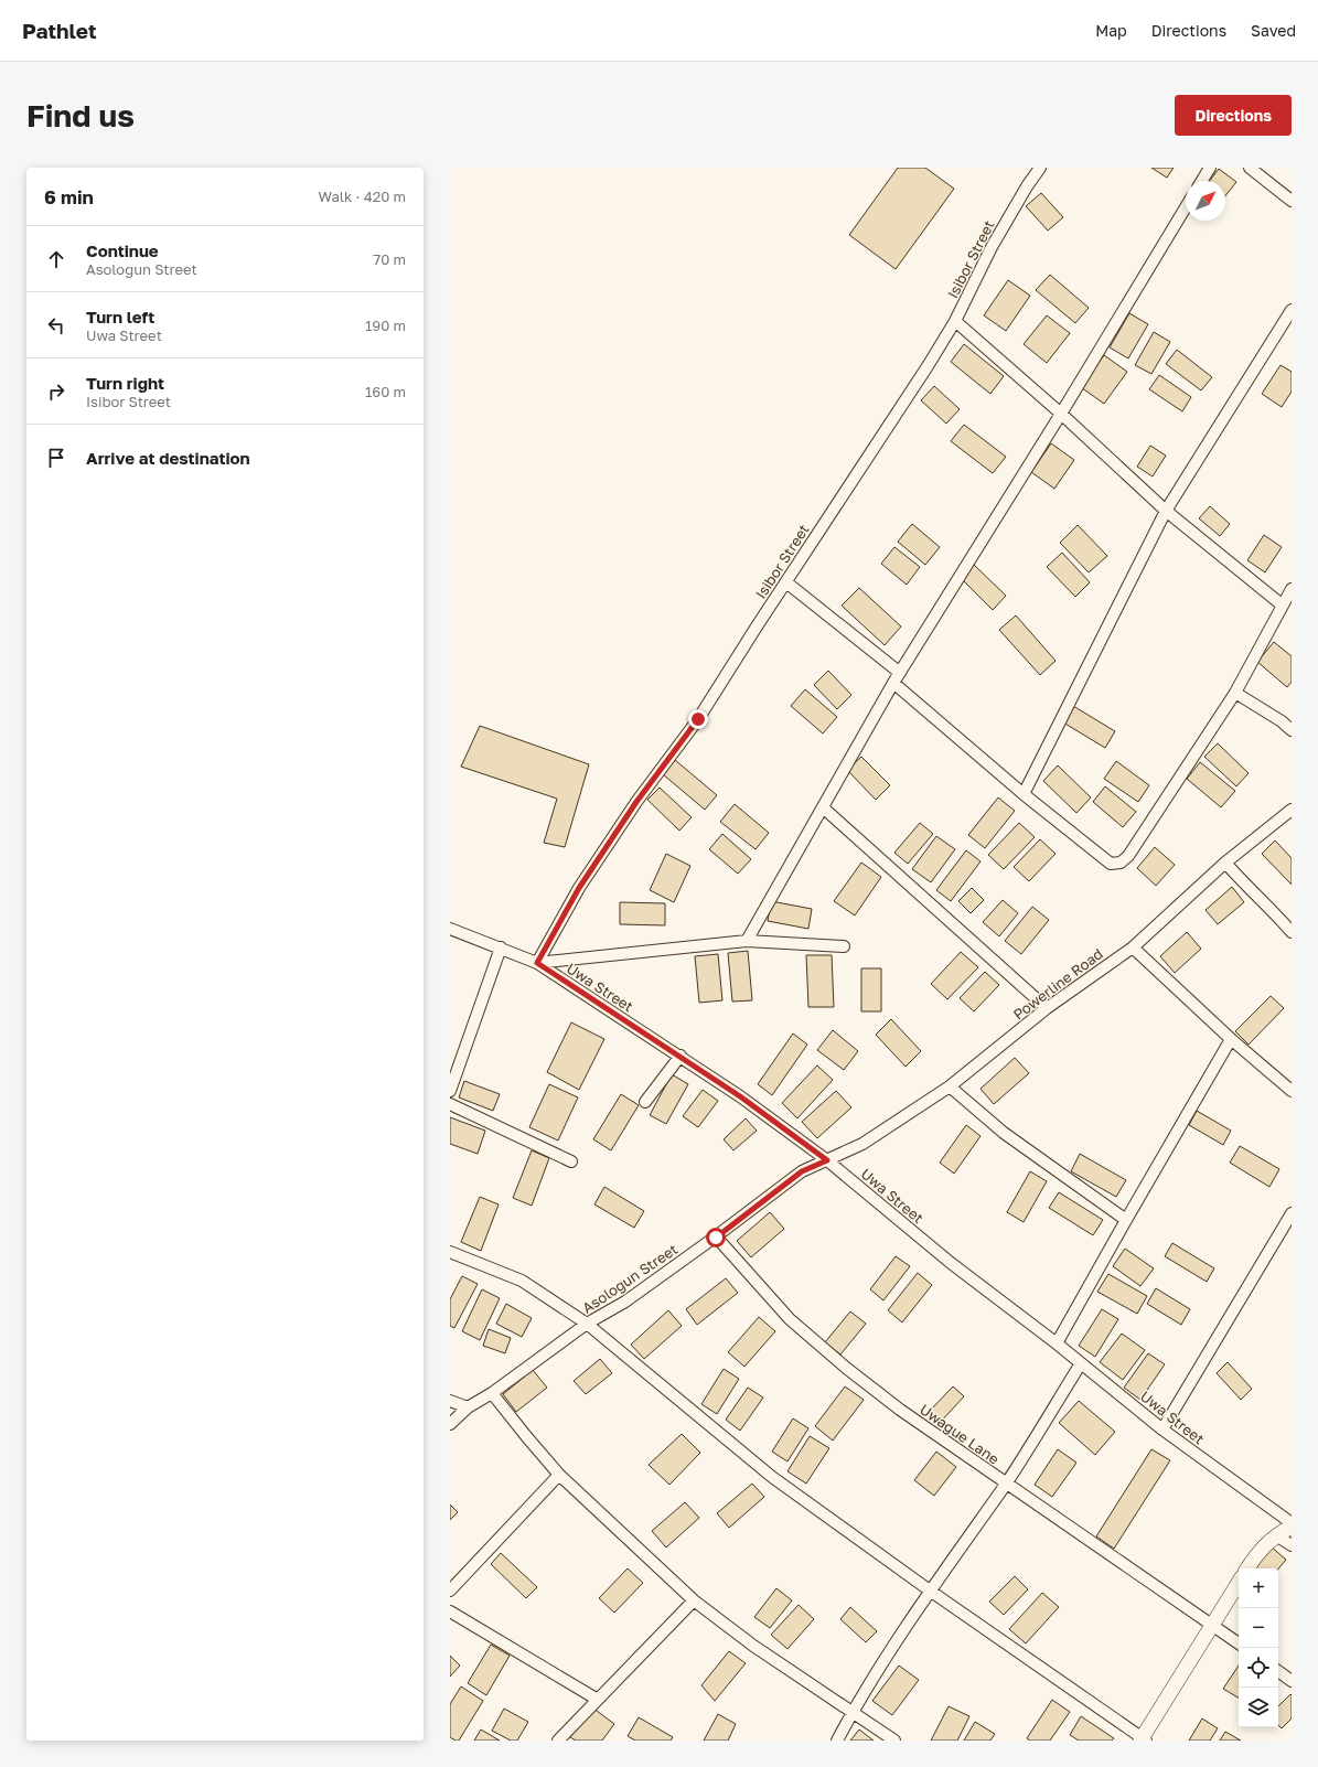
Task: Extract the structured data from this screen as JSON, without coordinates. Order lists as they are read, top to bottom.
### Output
{
  "streets": {
    "street": [
      "Isibor Street",
      "Powerline Road",
      "Uwa Street",
      "Asologun Street",
      "Uwague Lane"
    ]
  },
  "crossings": [
    ["Isibor Street", "Uwa Street"],
    ["Powerline Road", "Uwa Street"],
    ["Powerline Road", "Asologun Street"],
    ["Uwa Street", "Asologun Street"],
    ["Asologun Street", "Uwague Lane"]
  ],
  "north": "top right",
  "page": {
    "header": "Pathlet",
    "nav": ["Map", "Directions", "Saved"],
    "buttons": "Directions",
    "title": "Find us",
    "heading": ["6 min", "Walk · 420 m"],
    "list": [
      ["Continue", "Asologun Street", "70 m"],
      ["Turn left", "Uwa Street", "190 m"],
      ["Turn right", "Isibor Street", "160 m"],
      "Arrive at destination"
    ],
    "map_buttons": ["+", "−"]
  }
}
